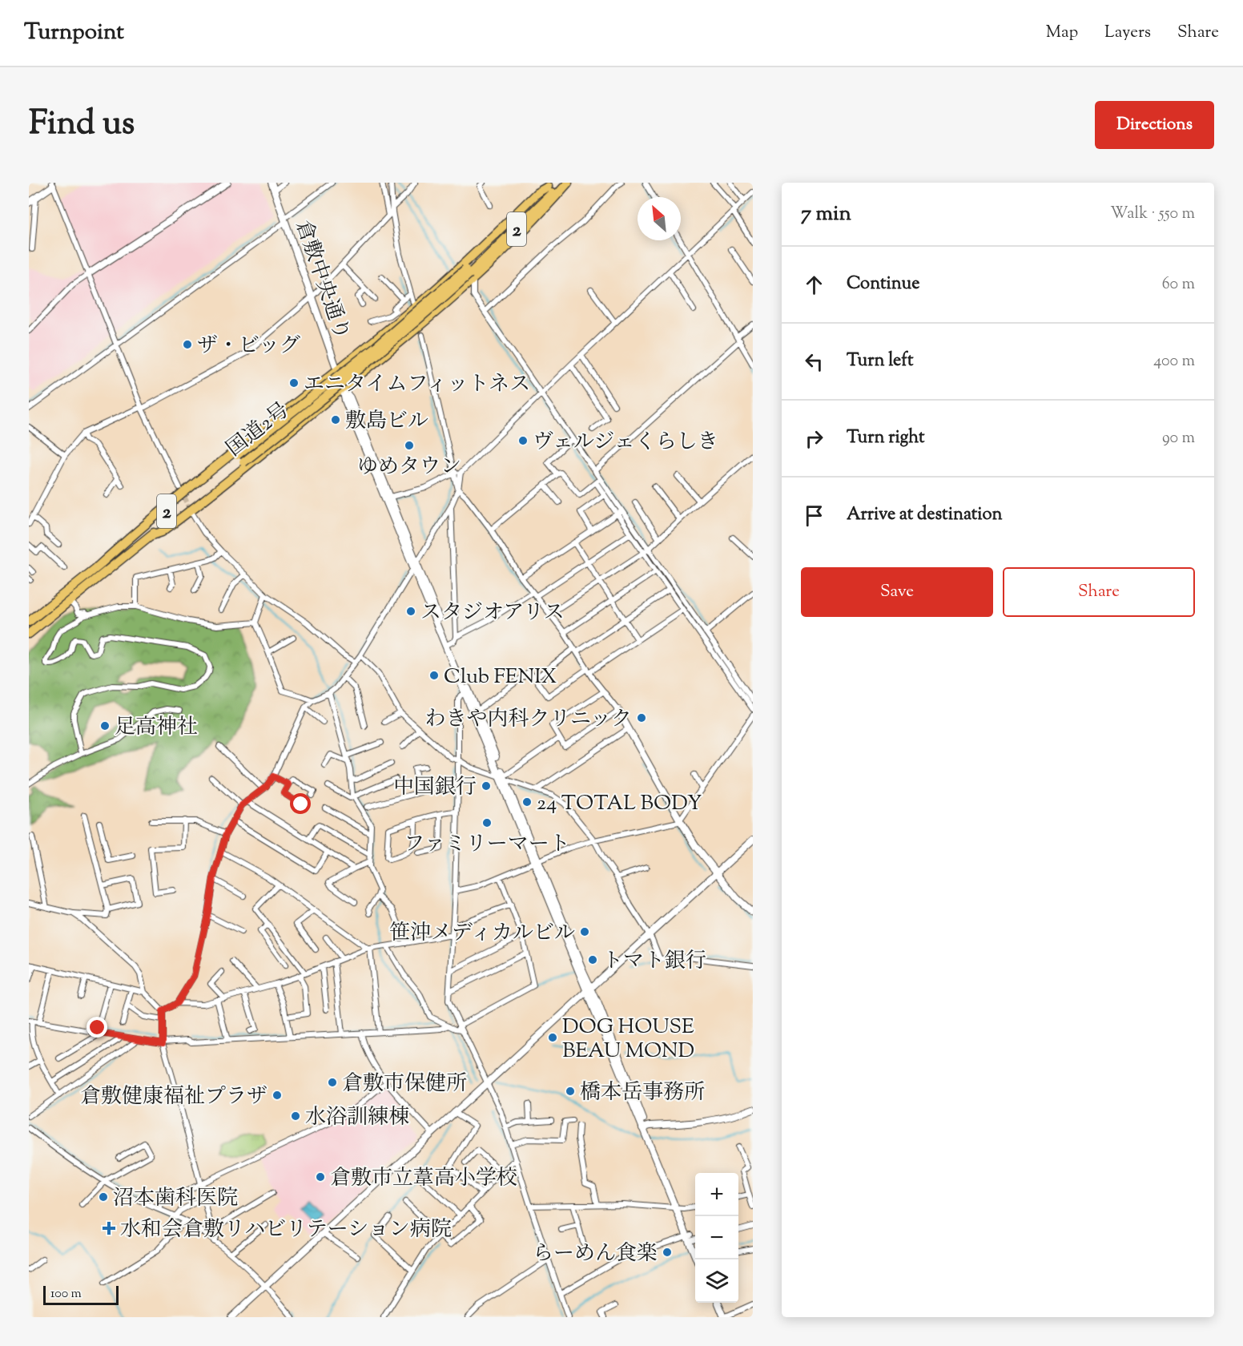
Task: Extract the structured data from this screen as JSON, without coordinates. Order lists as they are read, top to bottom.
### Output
{
  "streets": {
    "highway": ["2", "国道2号"],
    "street": ["倉敷中央通り"]
  },
  "places": {
    "other": [
      "ザ・ビッグ",
      "エニタイムフィットネス",
      "敷島ビル",
      "ヴェルジェくらしき",
      "ゆめタウン",
      "スタジオアリス",
      "Club FENIX",
      "わきや内科クリニック",
      "足高神社",
      "中国銀行",
      "24 TOTAL BODY",
      "ファミリーマート",
      "笹沖メディカルビル",
      "トマト銀行",
      "DOG HOUSE BEAU MOND",
      "倉敷市保健所",
      "橋本岳事務所",
      "倉敷健康福祉プラザ",
      "水浴訓練棟",
      "倉敷市立葦高小学校",
      "沼本歯科医院",
      "らーめん食楽"
    ],
    "health": ["水和会倉敷リハビリテーション病院"]
  },
  "scale_bar": "100 m",
  "north": "top left",
  "page": {
    "header": "Turnpoint",
    "nav": ["Map", "Layers", "Share"],
    "title": "Find us",
    "buttons": [
      "Directions",
      ["Save", "Share"]
    ],
    "heading": ["7 min", "Walk · 550 m"],
    "list": [
      ["Continue", "60 m"],
      ["Turn left", "400 m"],
      ["Turn right", "90 m"],
      "Arrive at destination"
    ],
    "map_buttons": ["+", "−"],
    "scale": "100 m"
  }
}
